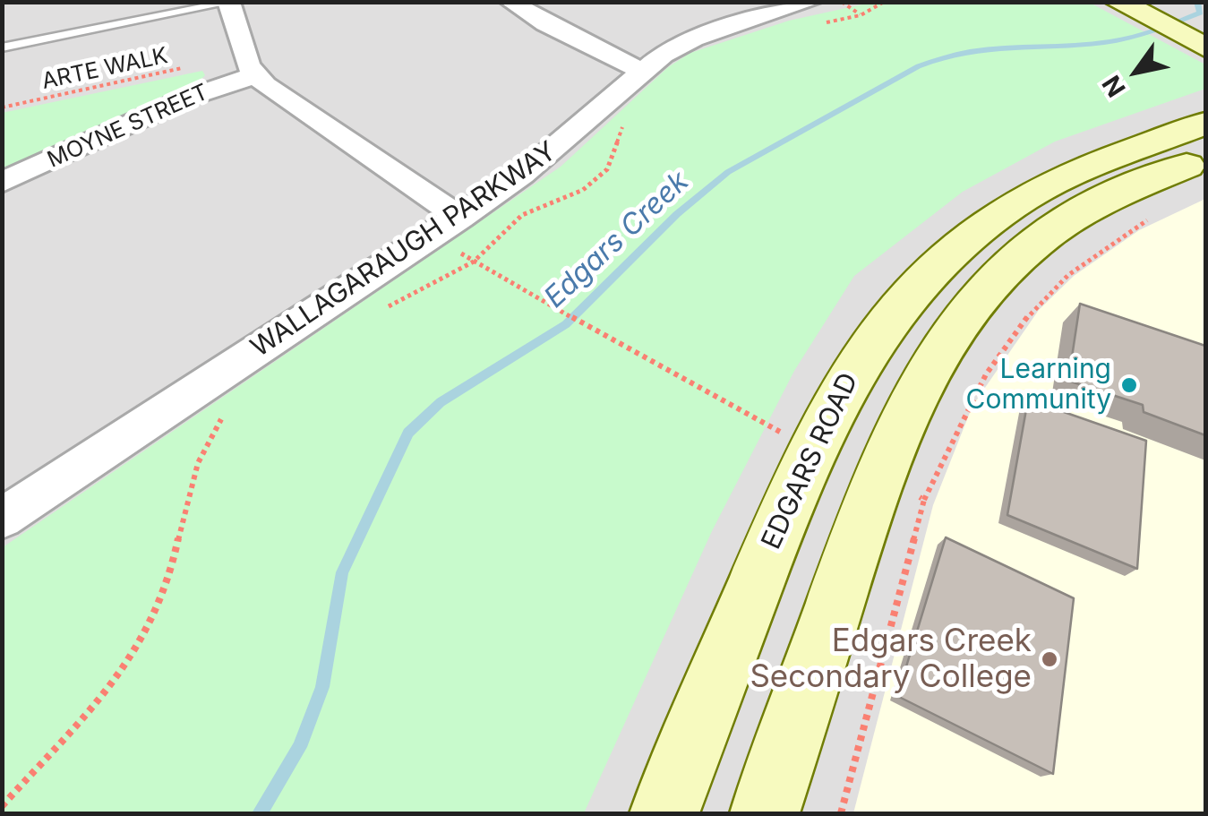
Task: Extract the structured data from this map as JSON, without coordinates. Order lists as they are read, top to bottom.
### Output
{
  "streets": {
    "main road": ["EDGARS ROAD"],
    "street": ["MOYNE STREET", "WALLAGARAUGH PARKWAY"],
    "path": ["ARTE WALK"]
  },
  "water": ["Edgars Creek"],
  "places": ["Learning Community", "Edgars Creek Secondary College"],
  "north": "bottom left"
}
